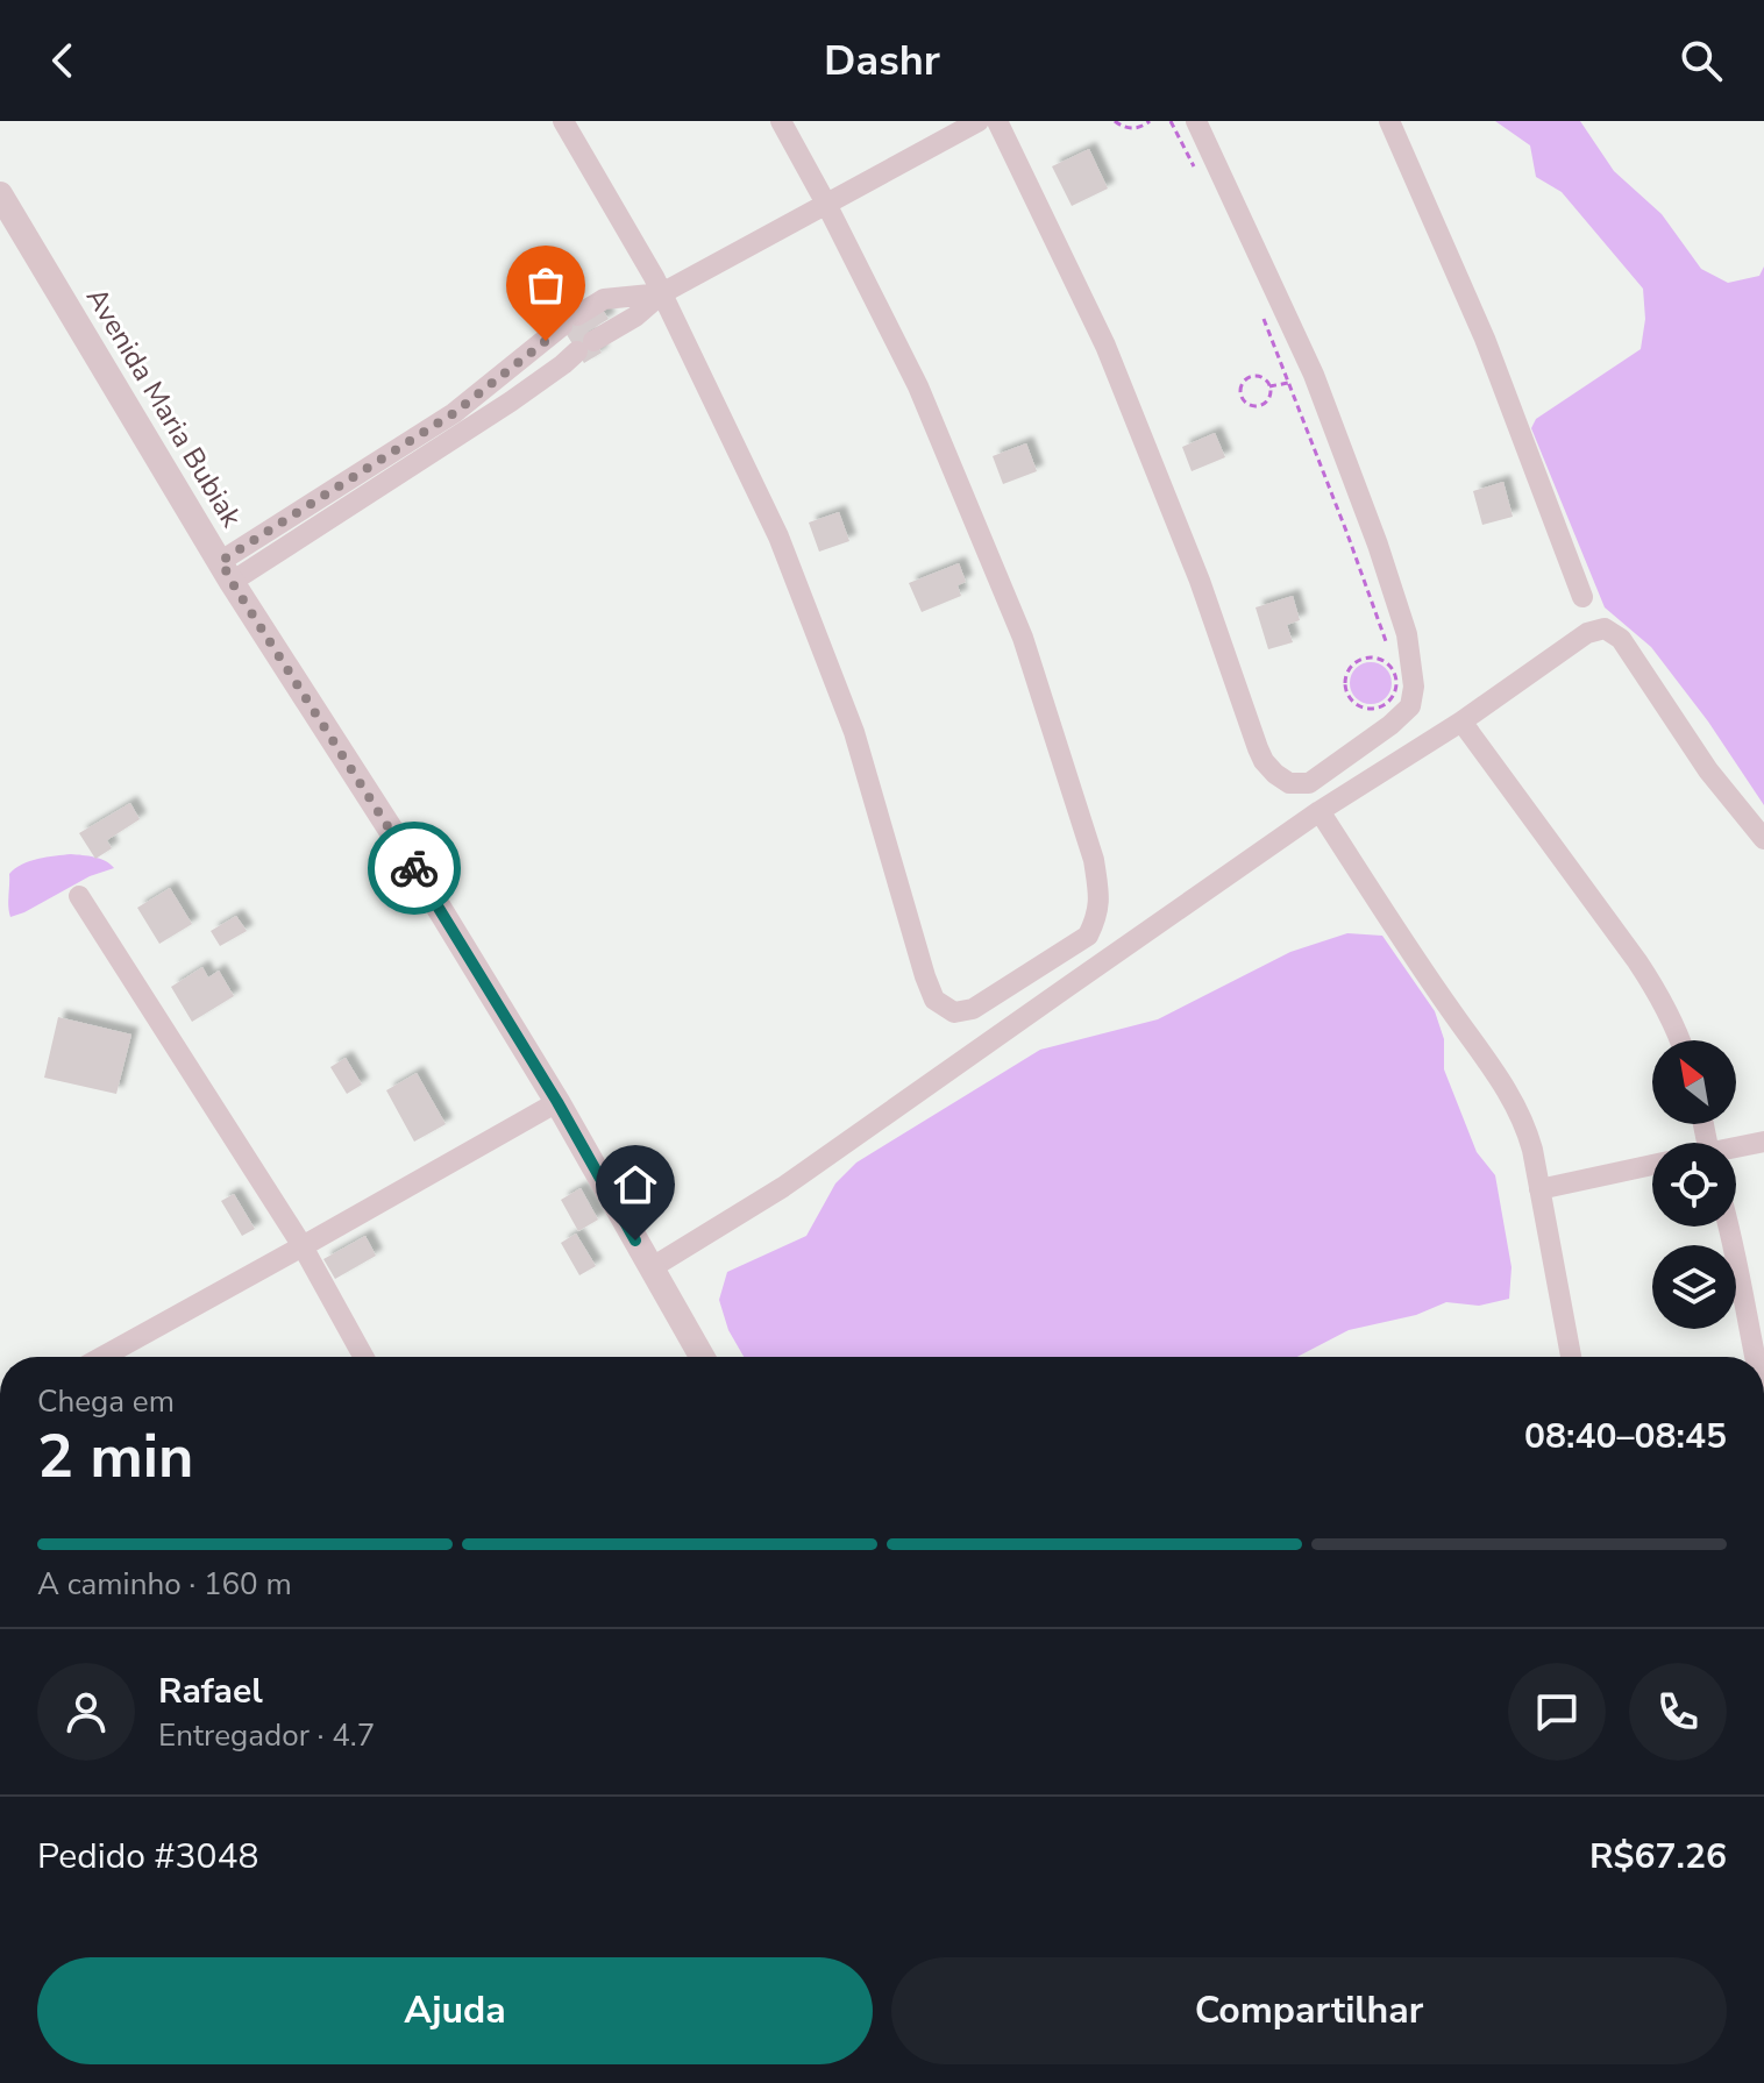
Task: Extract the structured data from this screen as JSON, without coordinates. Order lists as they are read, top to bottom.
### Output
{
  "streets": {
    "street": ["Avenida Maria Bubiak"]
  },
  "north": "top left",
  "page": {
    "header": "Dashr",
    "heading": ["2 min", "Chega em", "08:40–08:45"],
    "panel": [
      "Rafael",
      "Entregador · 4.7",
      "Pedido #3048",
      "R$67.26"
    ],
    "bar": "A caminho · 160 m",
    "buttons": ["Ajuda", "Compartilhar"]
  }
}
